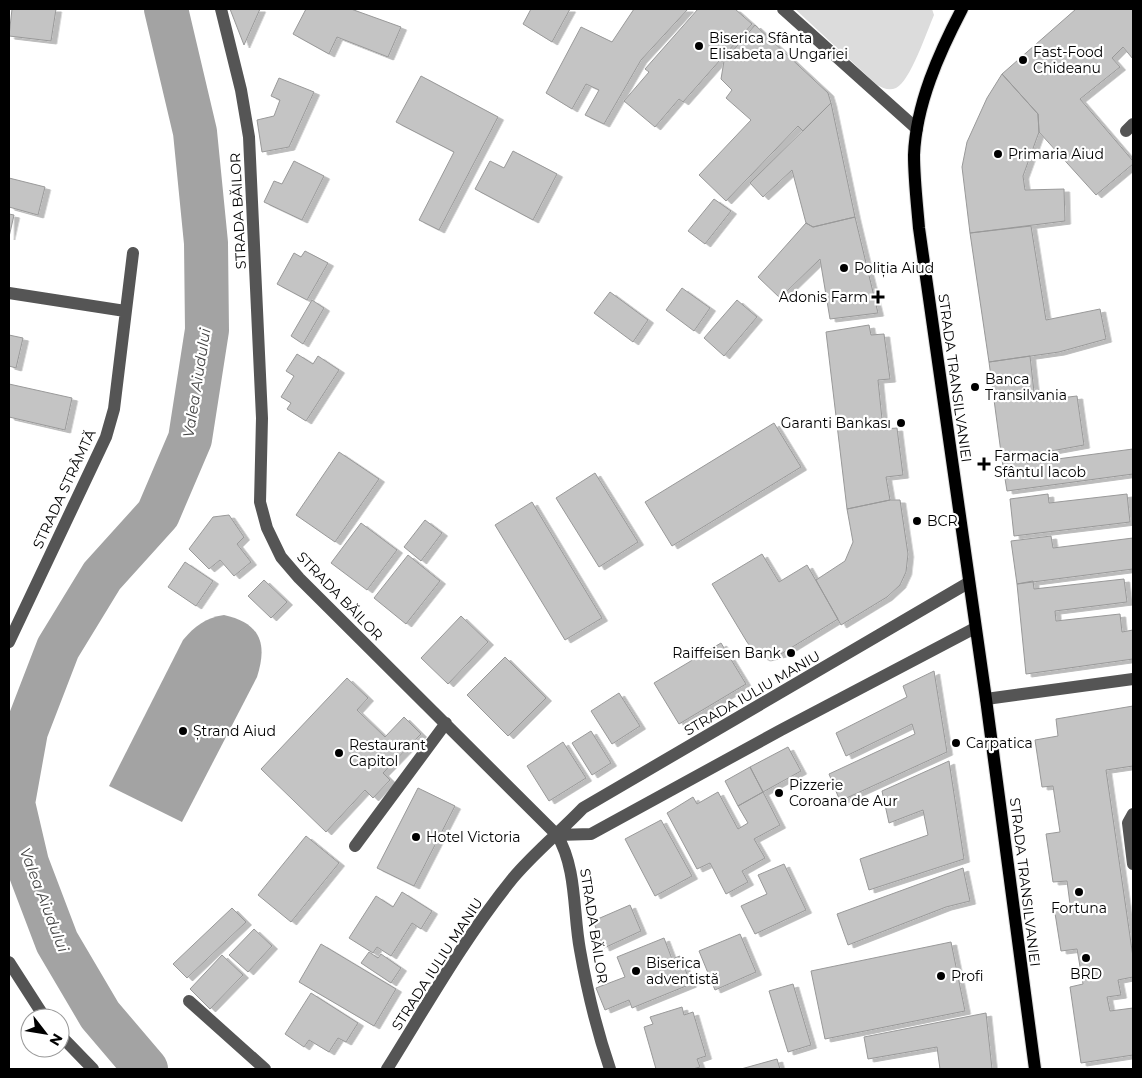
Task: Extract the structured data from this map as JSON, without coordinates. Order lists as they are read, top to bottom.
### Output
{
  "streets": {
    "main road": ["STRADA TRANSILVANIEI"],
    "street": ["STRADA BĂILOR", "STRADA STRÂMTĂ", "STRADA IULIU MANIU"]
  },
  "crossings": [
    ["STRADA BĂILOR", "STRADA IULIU MANIU"],
    ["STRADA TRANSILVANIEI", "STRADA IULIU MANIU"]
  ],
  "water": ["Valea Aiudului"],
  "places": {
    "other": [
      "Biserica Sfânta Elisabeta a Ungariei",
      "Fast-Food Chideanu",
      "Primaria Aiud",
      "Poliția Aiud",
      "Banca Transilvania",
      "Garanti Bankası",
      "BCR",
      "Raiffeisen Bank",
      "Ștrand Aiud",
      "Carpatica",
      "Restaurant Capitol",
      "Pizzerie Coroana de Aur",
      "Hotel Victoria",
      "Fortuna",
      "BRD",
      "Biserica adventistă",
      "Profi"
    ],
    "health": ["Adonis Farm", "Farmacia Sfântul Iacob"]
  },
  "north": "bottom right"
}
